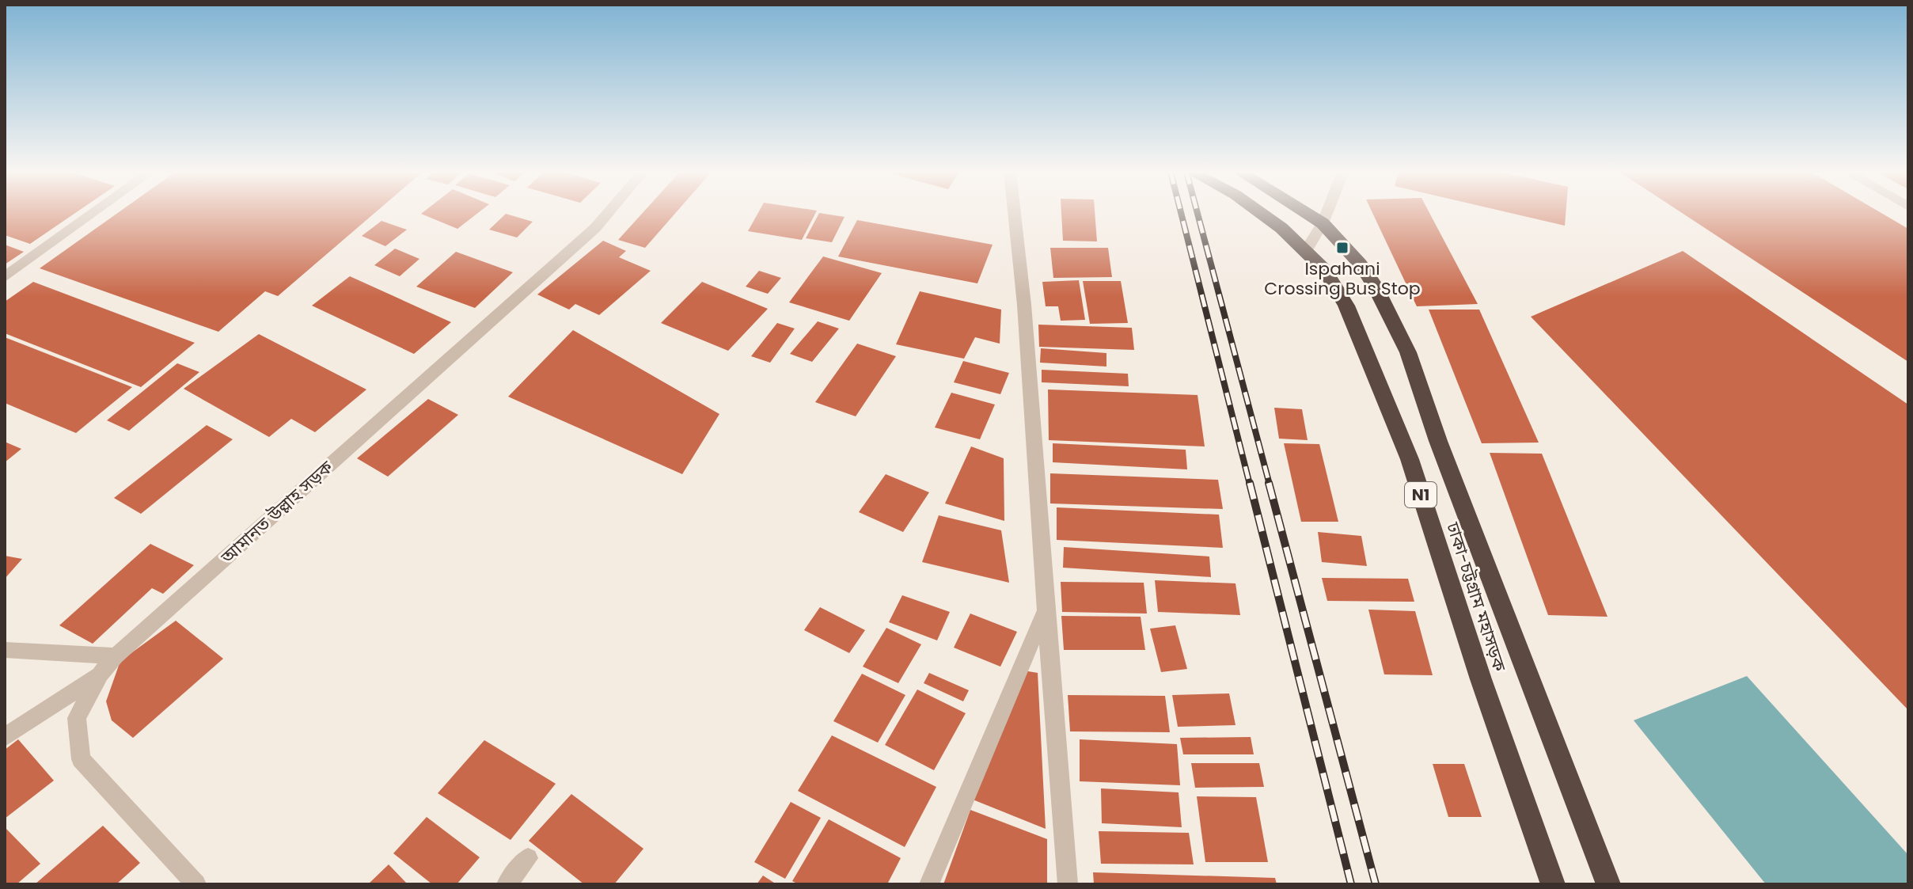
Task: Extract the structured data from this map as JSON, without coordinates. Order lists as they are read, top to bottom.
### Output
{
  "streets": {
    "highway": ["N1", "ঢাকা-চট্টগ্রাম মহাসড়ক"],
    "street": ["আমানত উল্লাহ সড়ক"]
  },
  "places": {
    "transit": ["Ispahani Crossing Bus Stop"]
  }
}
